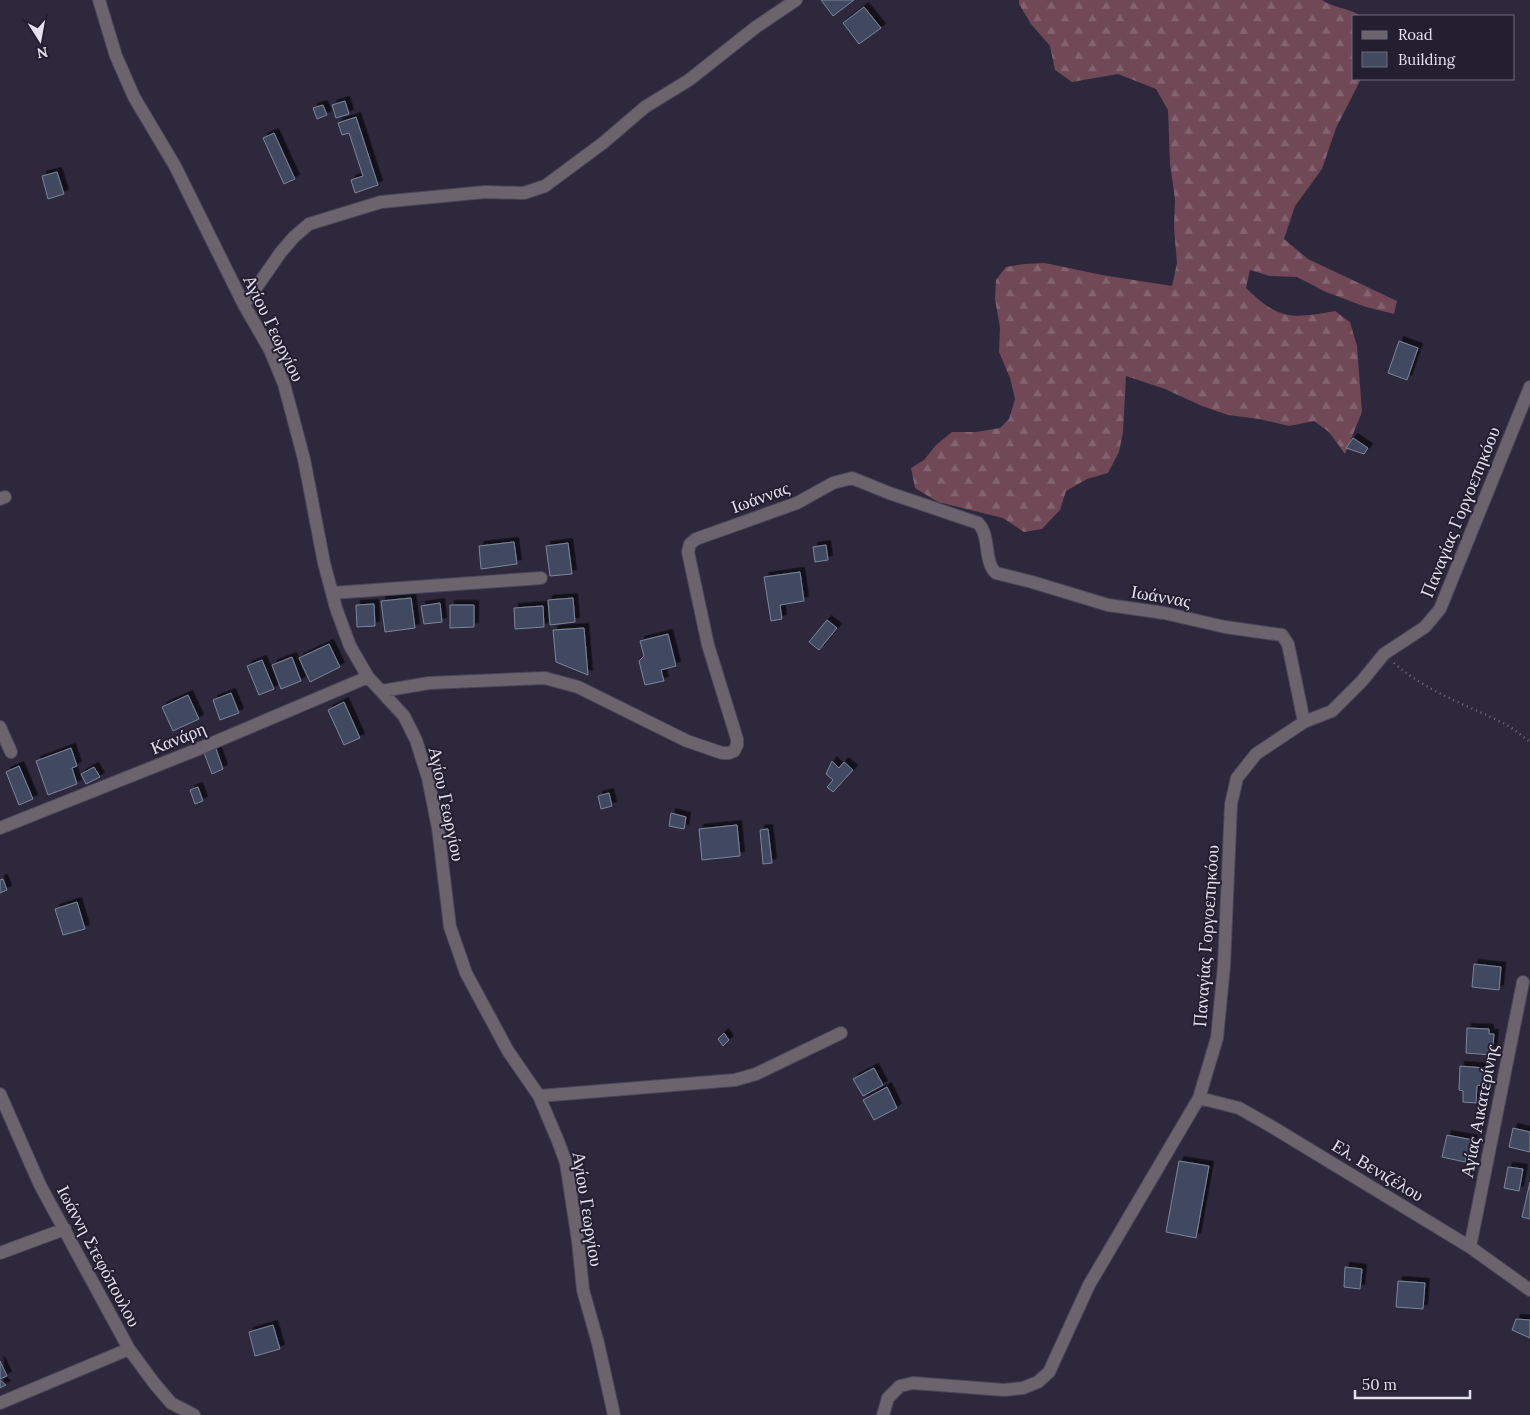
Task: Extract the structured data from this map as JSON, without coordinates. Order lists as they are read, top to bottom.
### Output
{
  "streets": {
    "street": [
      "Αγίου Γεωργίου",
      "Ιωάννας",
      "Παναγίας Γοργοεπηκόου",
      "Κανάρη",
      "Αγίας Αικατερίνης",
      "Ελ. Βενιζέλου",
      "Ιωάννη Στεφόπουλου"
    ]
  },
  "crossings": [
    ["Αγίου Γεωργίου", "Ιωάννας"],
    ["Αγίου Γεωργίου", "Κανάρη"],
    ["Ιωάννας", "Παναγίας Γοργοεπηκόου"],
    ["Παναγίας Γοργοεπηκόου", "Ελ. Βενιζέλου"],
    ["Αγίας Αικατερίνης", "Ελ. Βενιζέλου"]
  ],
  "legend": ["Road", "Building"],
  "scale_bar": "50 m",
  "north": "bottom"
}
